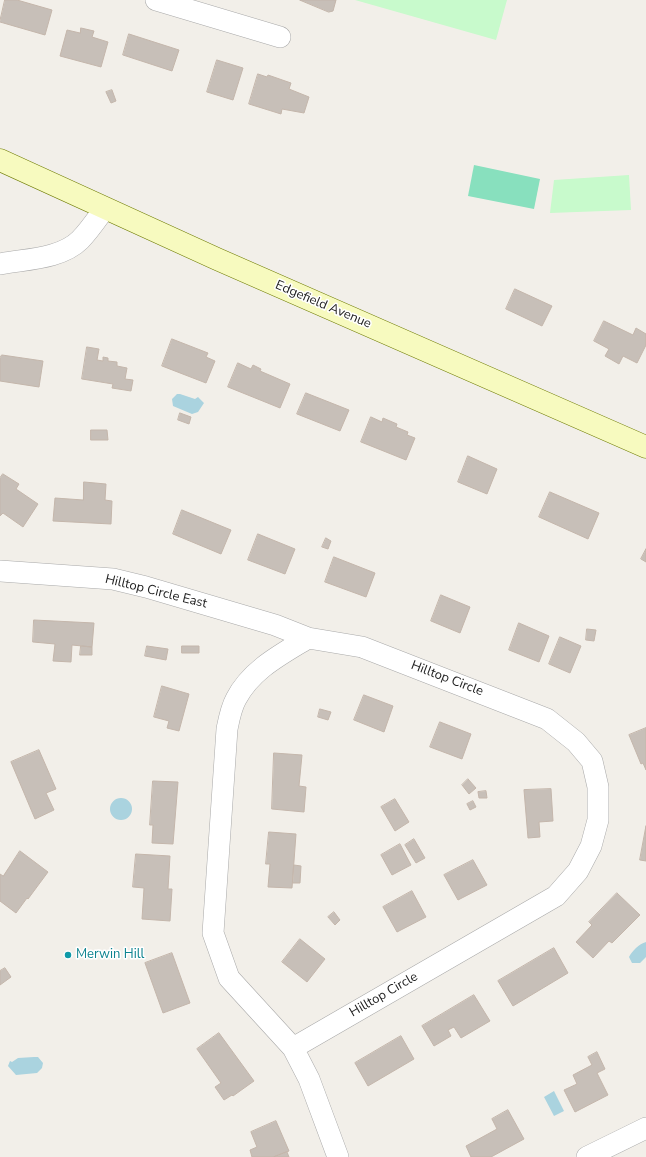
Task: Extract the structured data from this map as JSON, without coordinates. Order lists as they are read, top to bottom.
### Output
{
  "streets": {
    "main road": ["Edgefield Avenue"],
    "street": ["Hilltop Circle East", "Hilltop Circle"]
  },
  "crossings": [
    ["Hilltop Circle East", "Hilltop Circle"]
  ],
  "places": ["Merwin Hill"]
}
